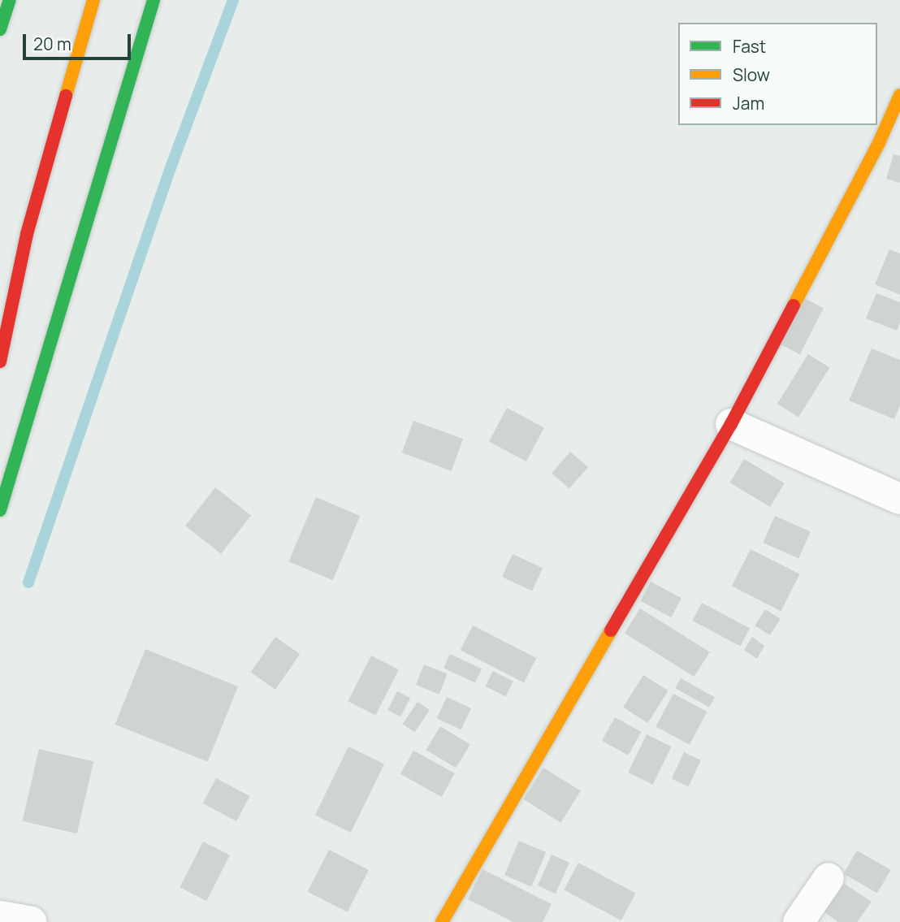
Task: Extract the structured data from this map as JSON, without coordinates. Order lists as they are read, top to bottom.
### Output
{
  "legend": ["Fast", "Slow", "Jam"],
  "scale_bar": "20 m"
}
